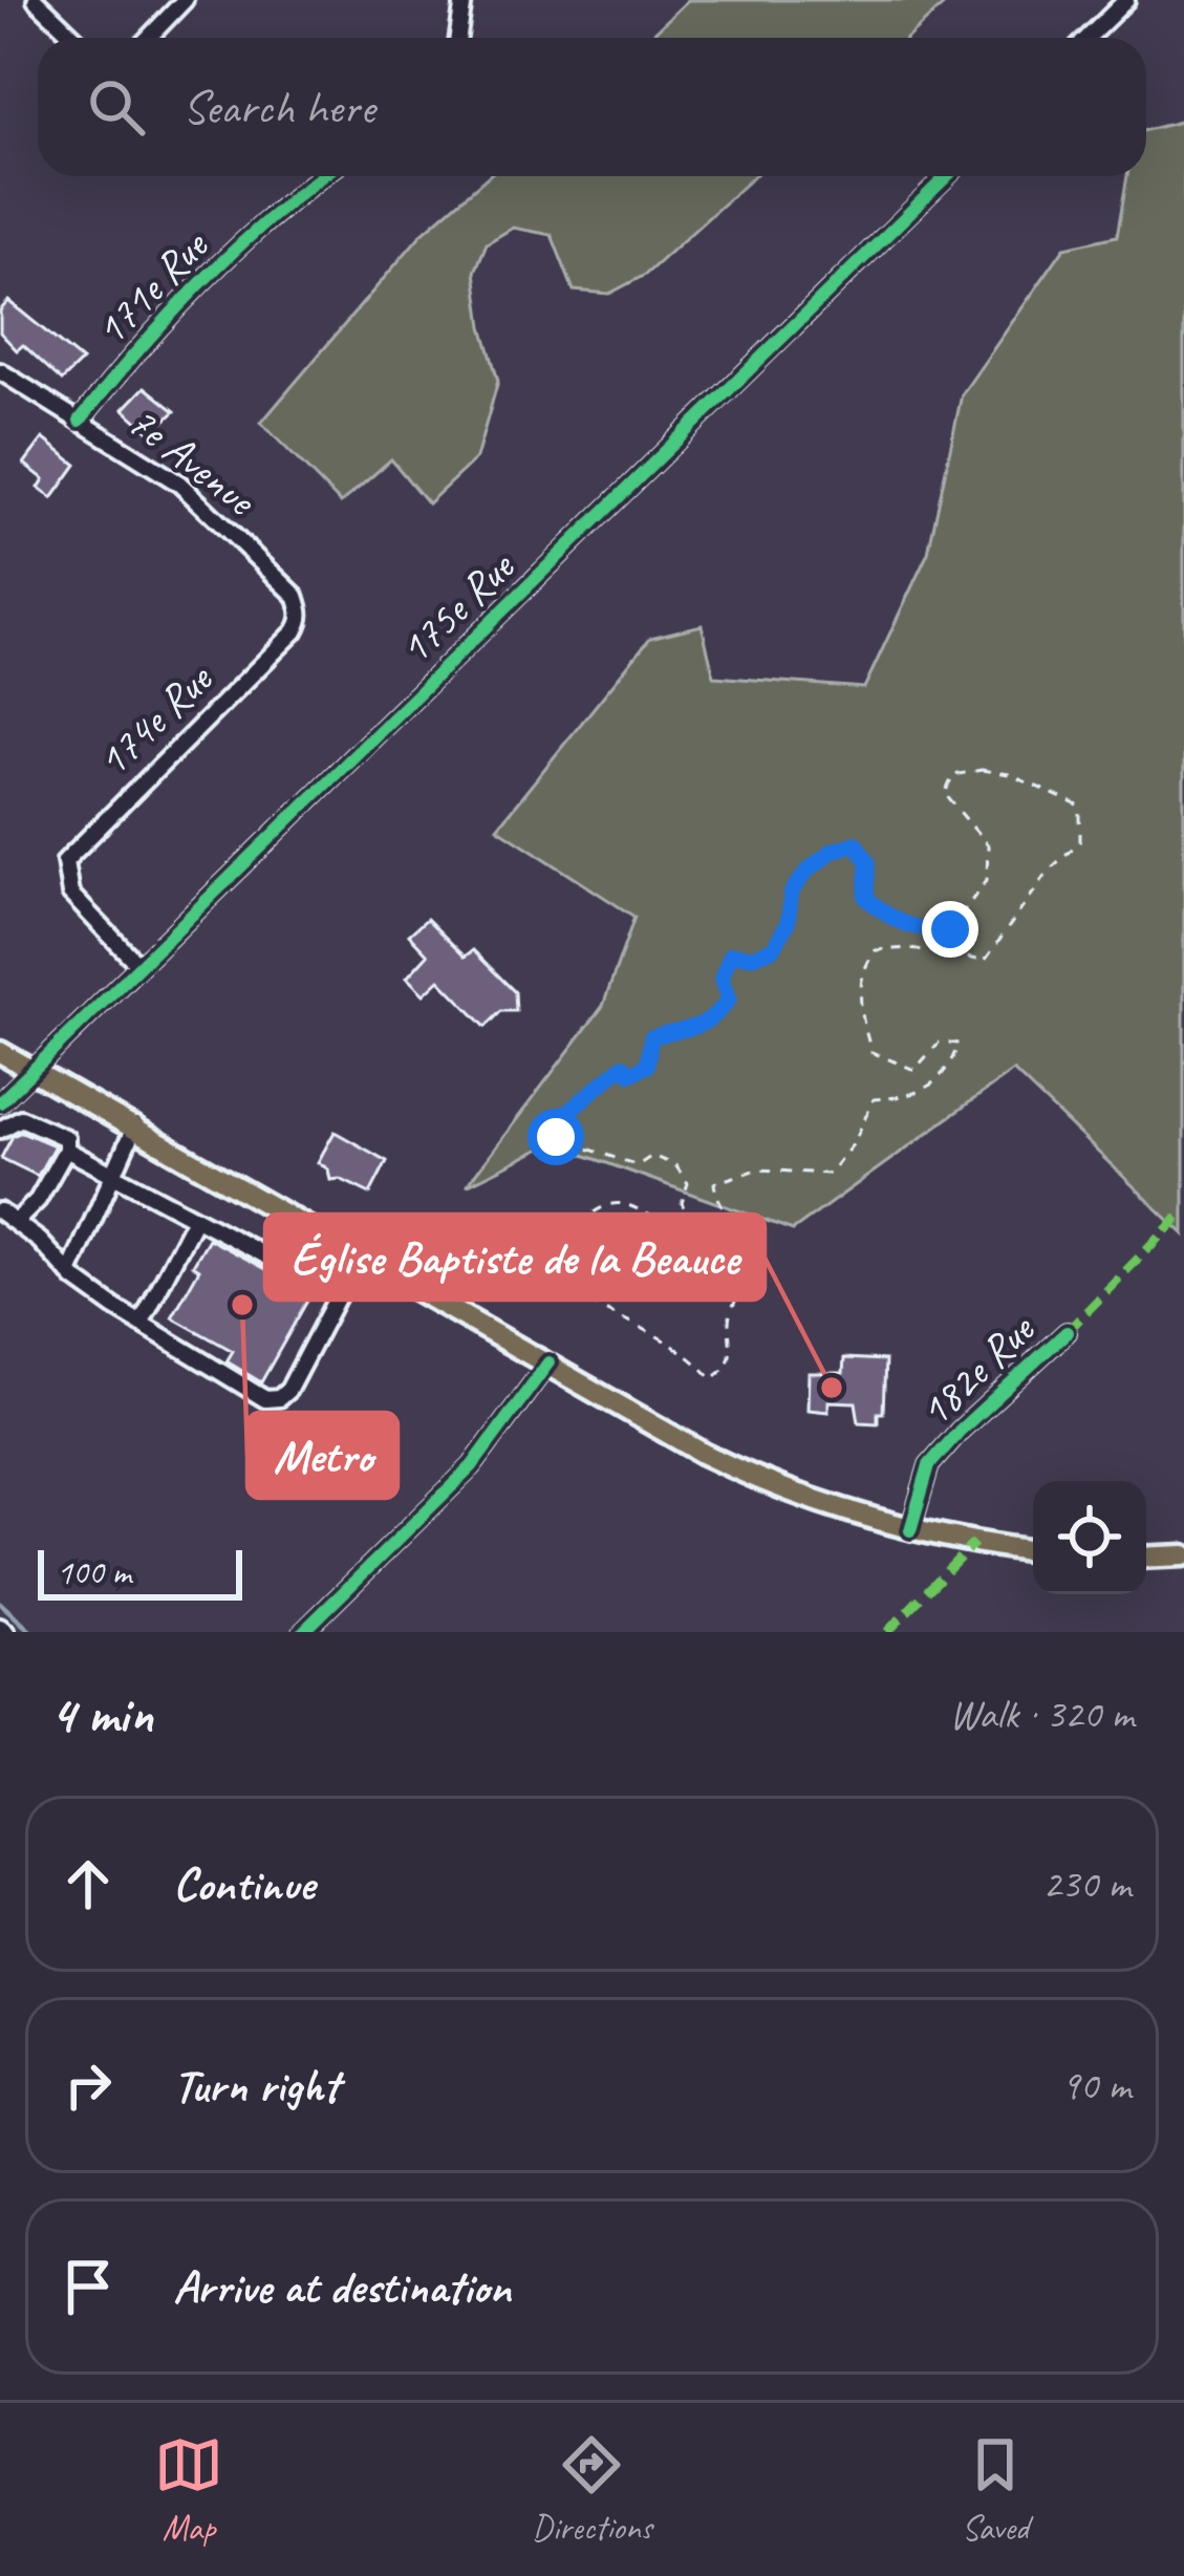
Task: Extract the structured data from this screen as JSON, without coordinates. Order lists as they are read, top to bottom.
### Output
{
  "streets": {
    "street": [
      "171e Rue",
      "7e Avenue",
      "175e Rue",
      "174e Rue",
      "182e Rue"
    ]
  },
  "crossings": [
    ["171e Rue", "7e Avenue"],
    ["7e Avenue", "174e Rue"],
    ["175e Rue", "174e Rue"]
  ],
  "places": ["Metro", "Église Baptiste de la Beauce"],
  "scale_bar": "100 m",
  "page": {
    "search": "Search here",
    "scale": "100 m",
    "heading": ["4 min", "Walk · 320 m"],
    "list": [
      ["Continue", "230 m"],
      ["Turn right", "90 m"],
      "Arrive at destination"
    ],
    "nav": ["Map", "Directions", "Saved"]
  }
}
